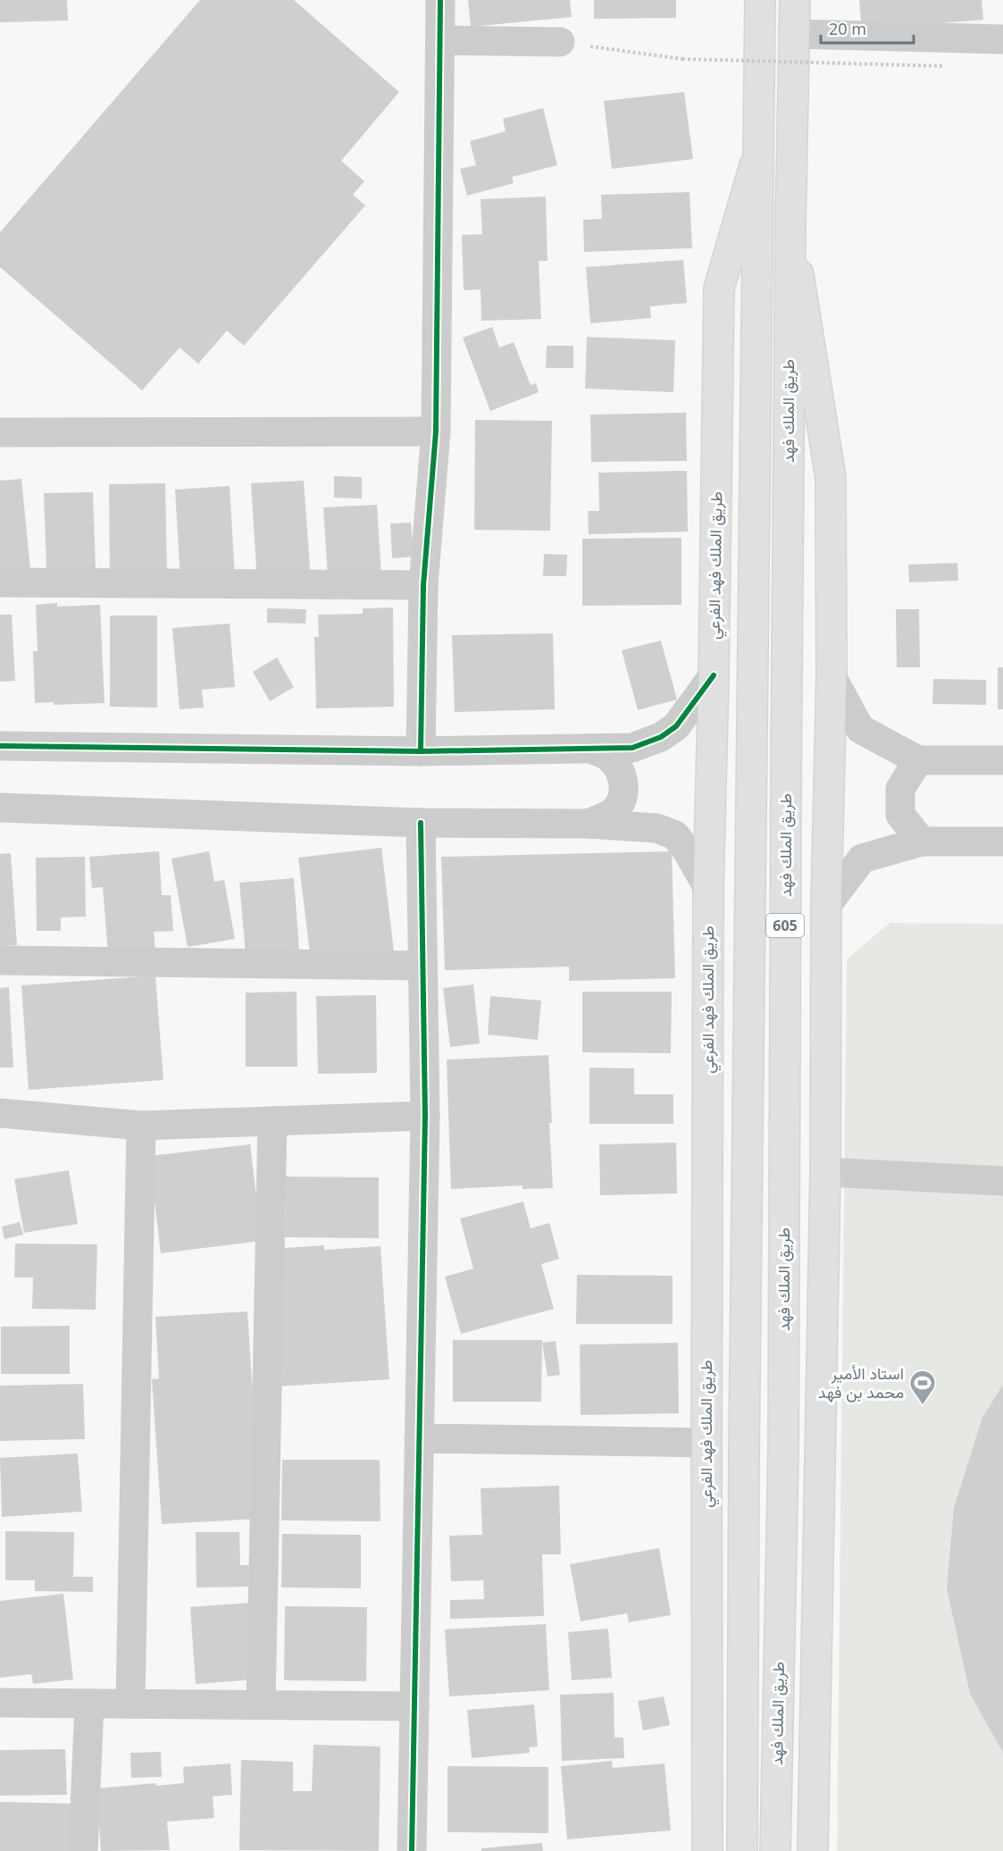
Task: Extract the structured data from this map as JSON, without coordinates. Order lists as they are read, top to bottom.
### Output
{
  "streets": {
    "main road": ["طريق الملك فهد", "طريق الملك فهد الفرعي", "605"]
  },
  "crossings": [
    ["طريق الملك فهد", "طريق الملك فهد الفرعي"]
  ],
  "places": {
    "sports": ["استاد الأمير محمد بن فهد"]
  },
  "scale_bar": "20 m"
}
